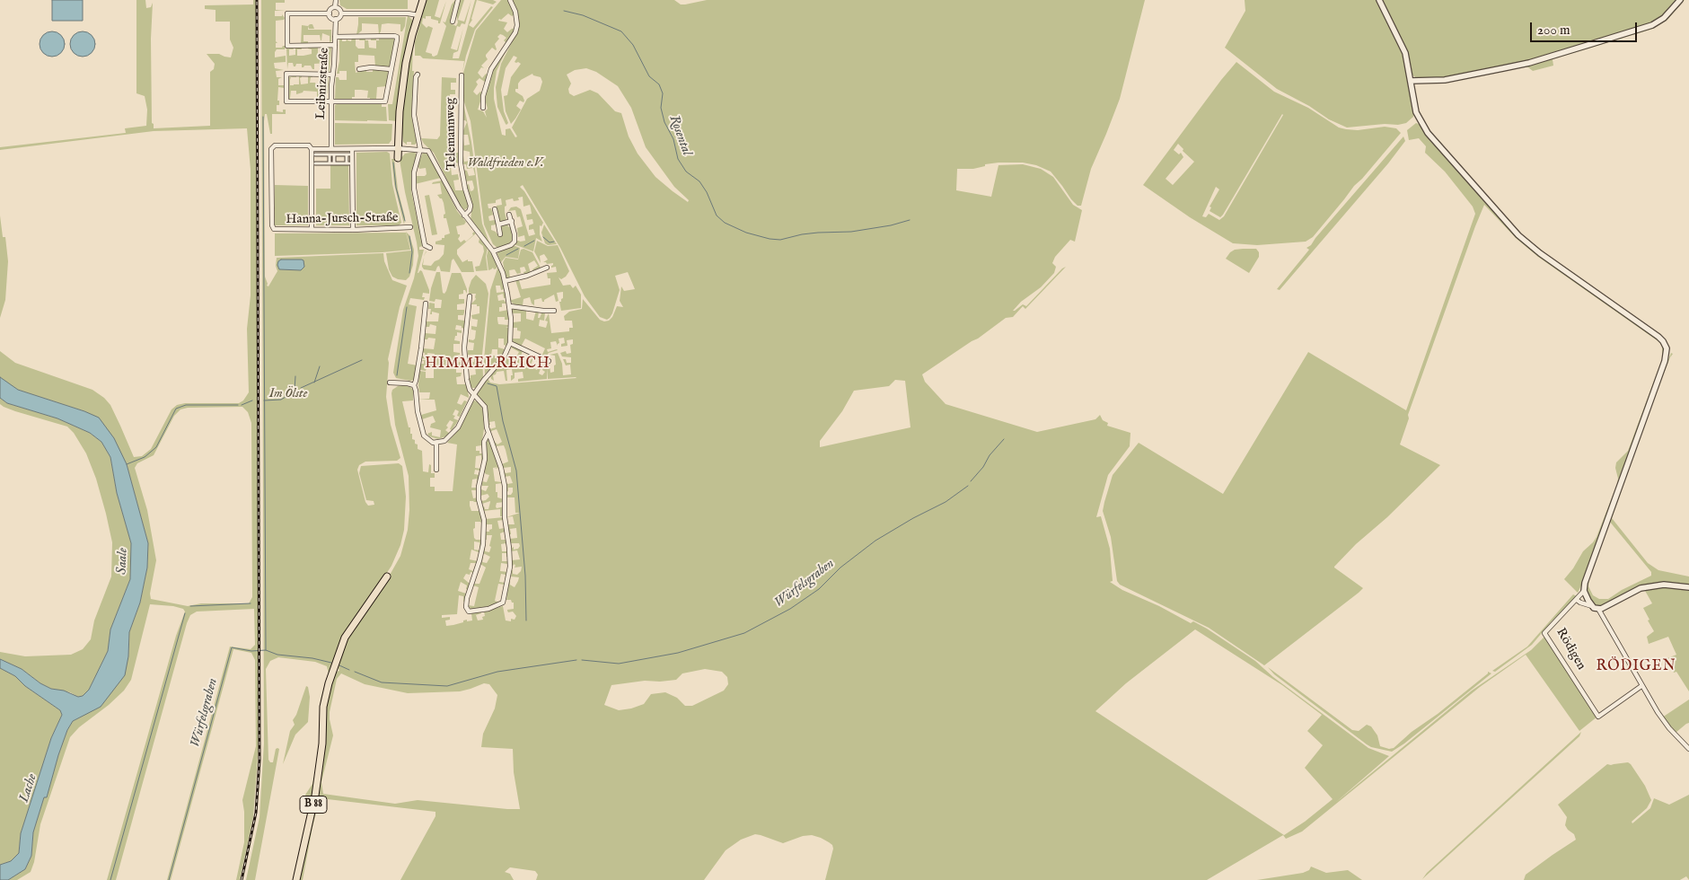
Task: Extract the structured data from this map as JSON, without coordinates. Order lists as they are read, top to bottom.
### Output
{
  "streets": {
    "main road": ["B 88"],
    "street": [
      "Leibnizstraße",
      "Telemannweg",
      "Hanna-Jursch-Straße",
      "Rödigen"
    ]
  },
  "districts": ["HIMMELREICH", "RÖDIGEN"],
  "water": [
    "Rosental",
    "Saale",
    "Würfelsgraben",
    "Lache"
  ],
  "parks": ["Waldfrieden e.V.", "Im Ölste"],
  "scale_bar": "200 m"
}
